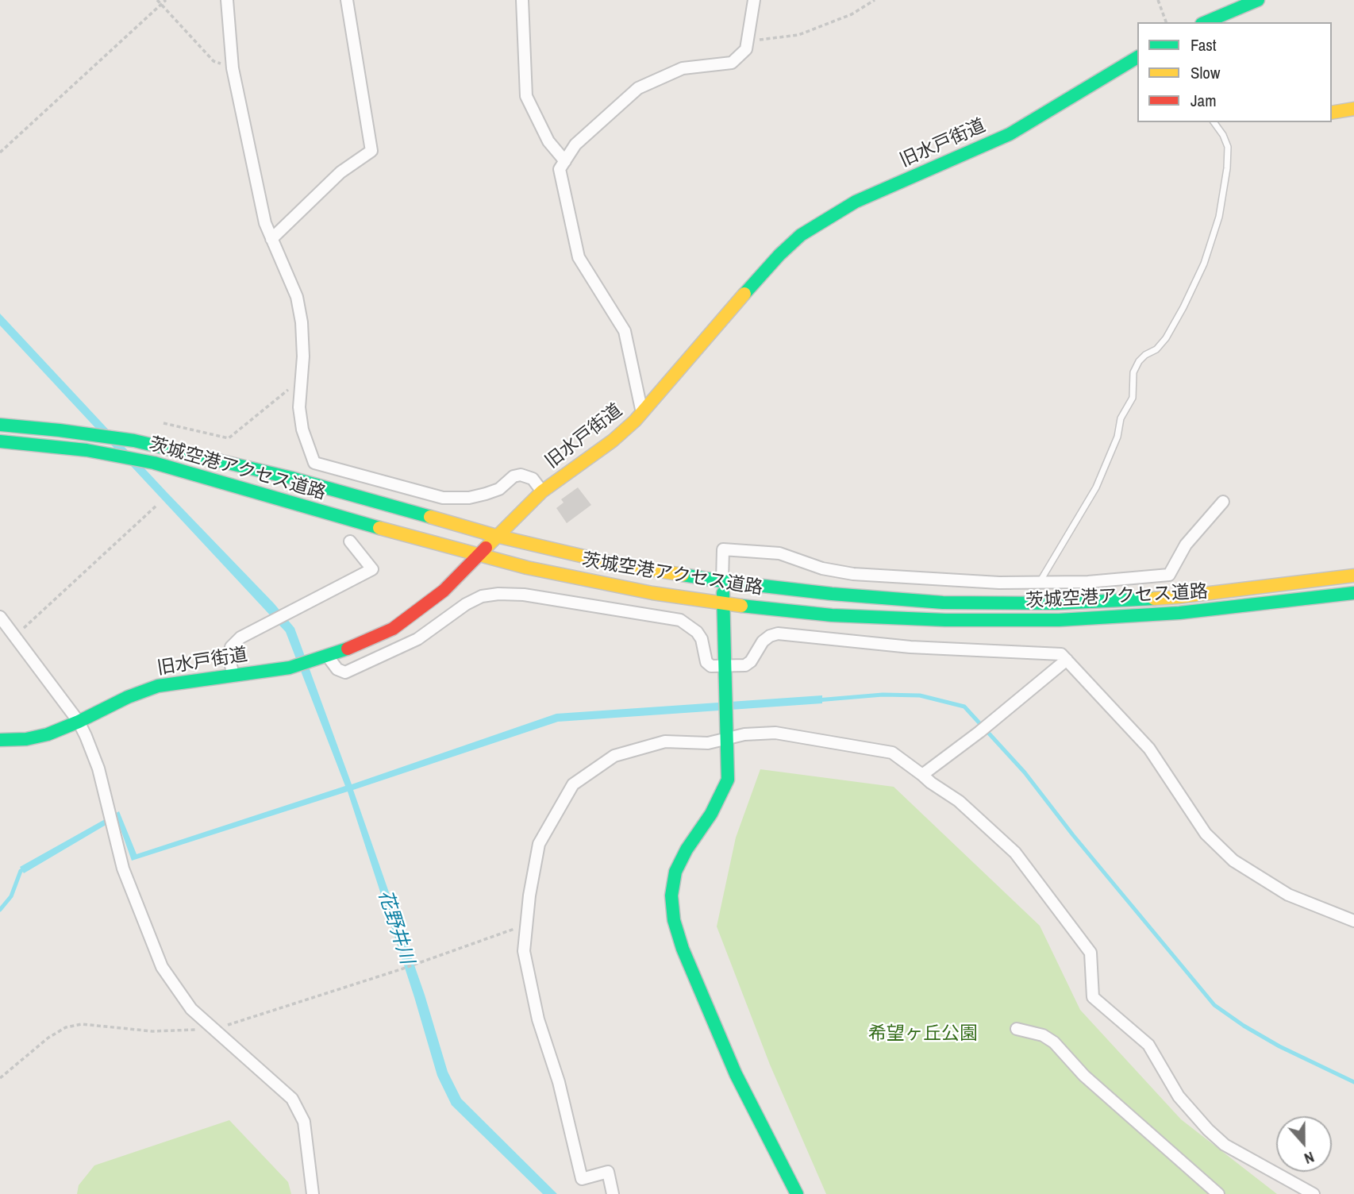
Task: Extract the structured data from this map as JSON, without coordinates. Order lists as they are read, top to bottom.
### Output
{
  "streets": {
    "main road": ["旧水戸街道", "茨城空港アクセス道路"]
  },
  "crossings": [
    ["旧水戸街道", "茨城空港アクセス道路"]
  ],
  "water": ["花野井川"],
  "parks": ["希望ヶ丘公園"],
  "legend": ["Fast", "Slow", "Jam"],
  "north": "bottom"
}
